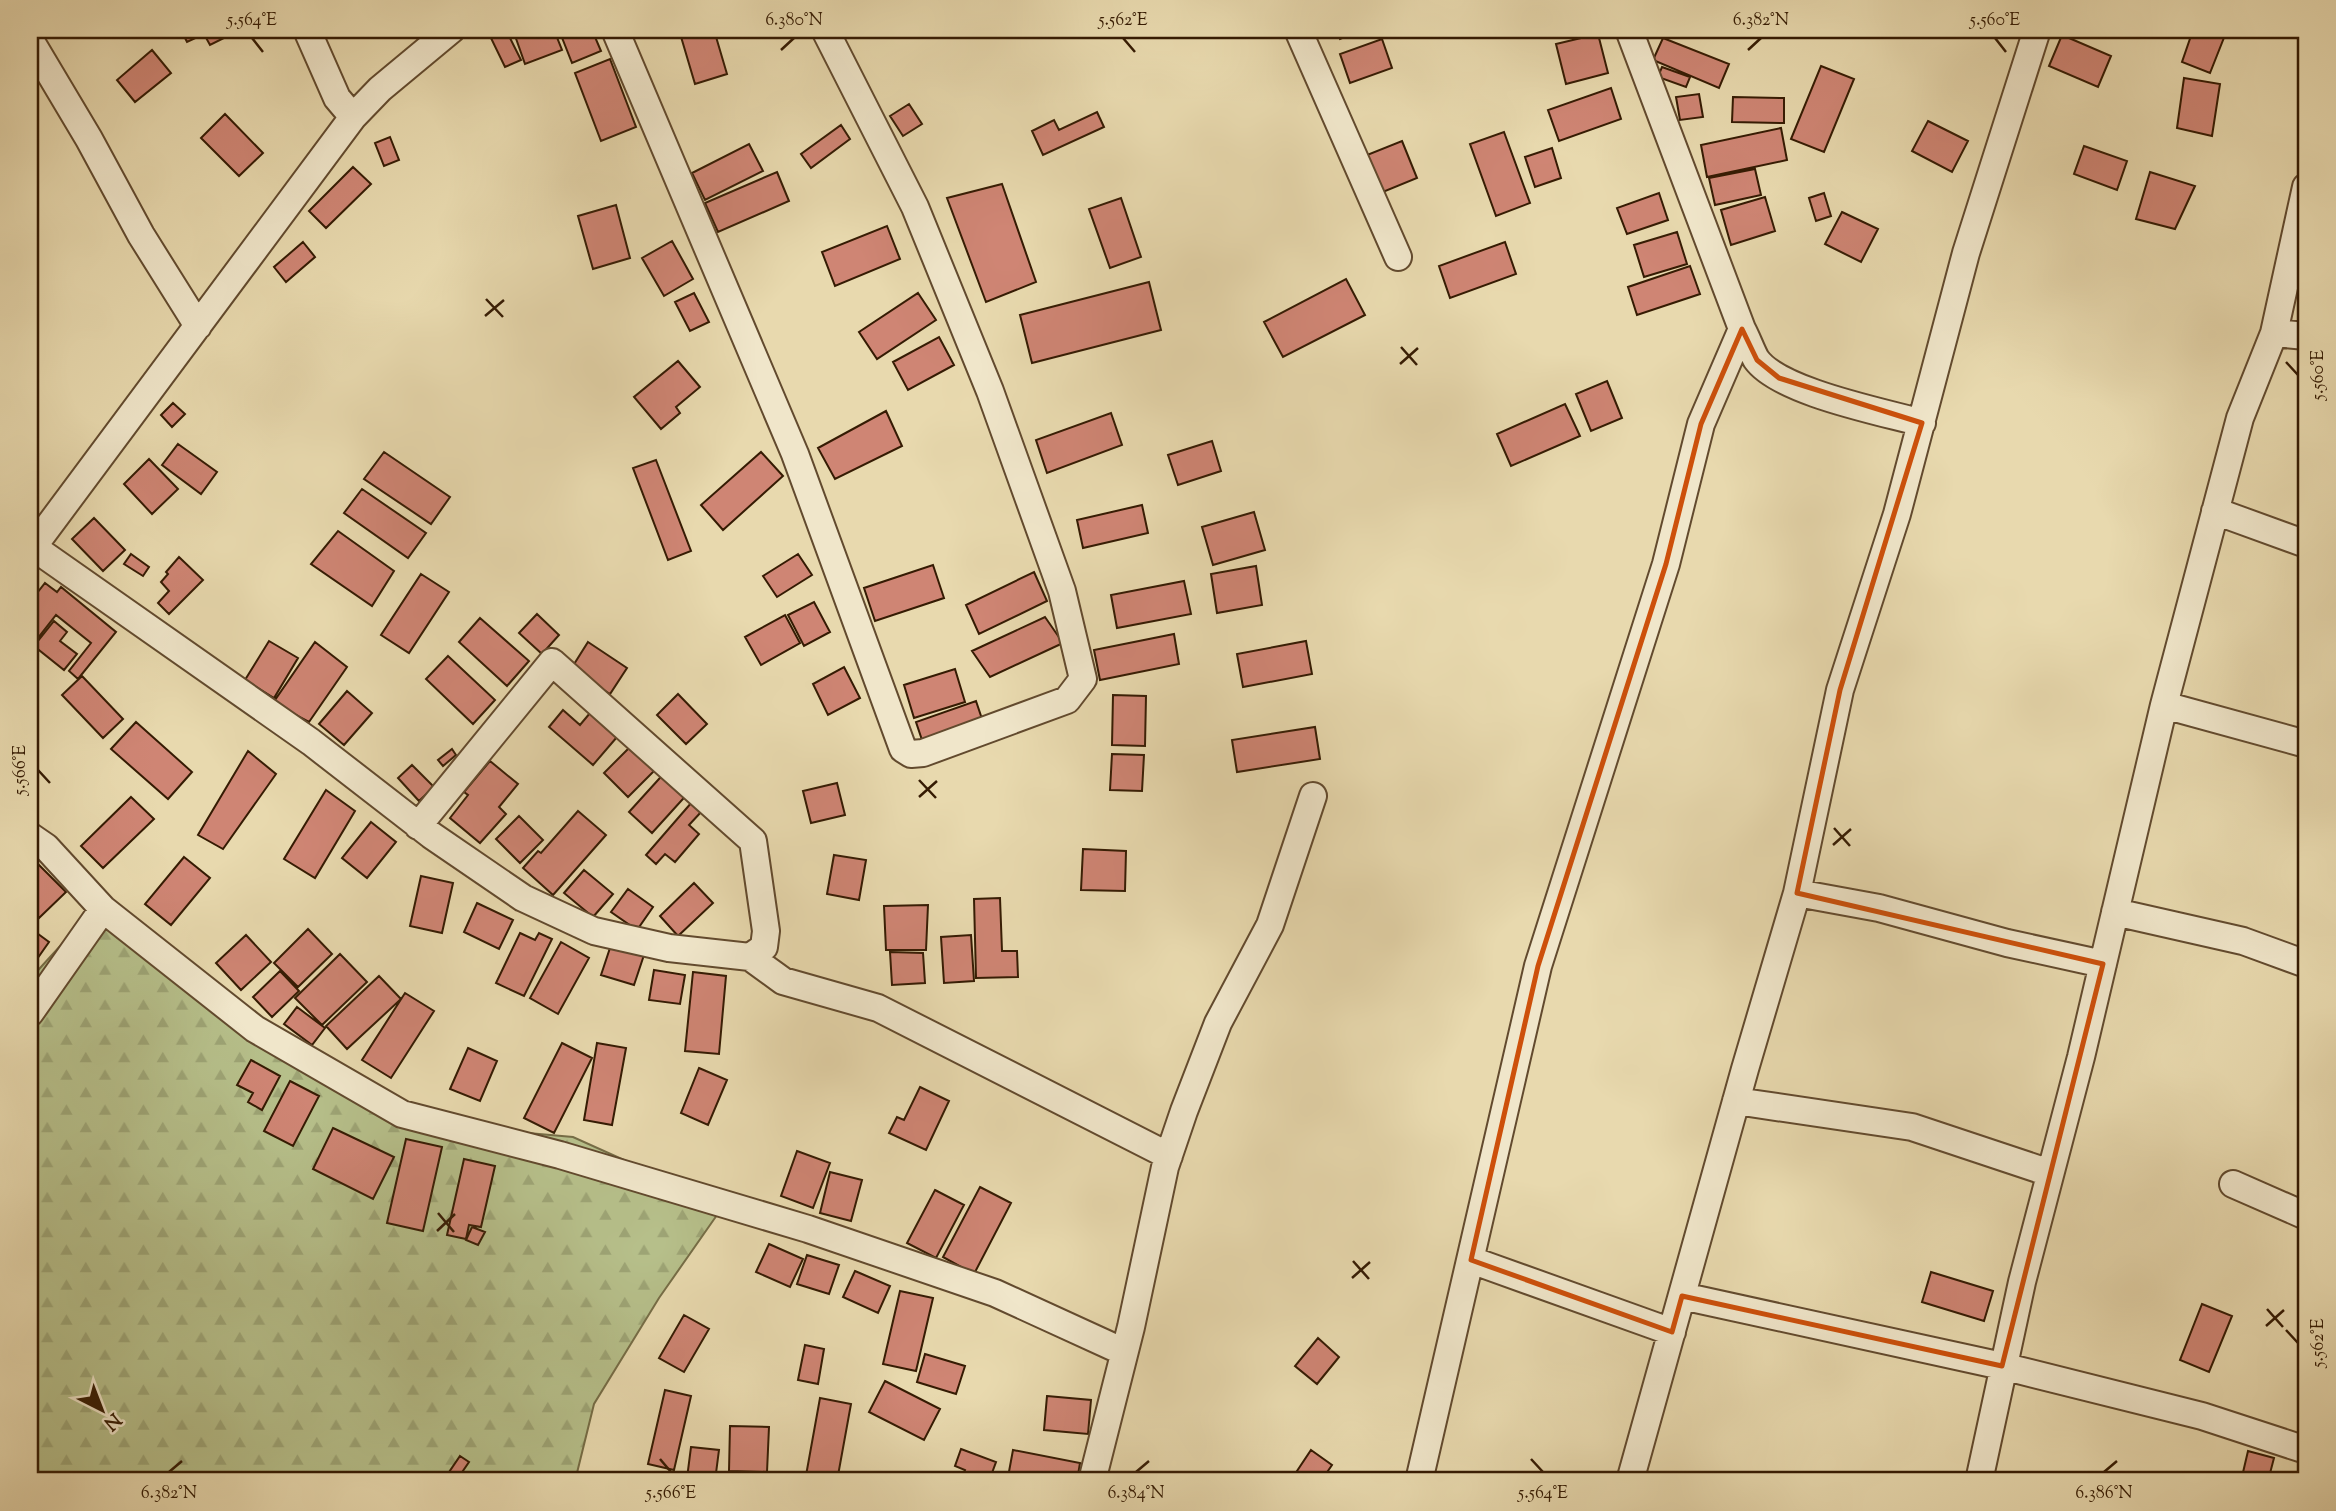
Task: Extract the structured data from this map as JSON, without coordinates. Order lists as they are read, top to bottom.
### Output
{
  "north": "bottom right",
  "coordinates": [
    "5.564°E",
    "6.380°N",
    "5.562°E",
    "6.382°N",
    "5.560°E",
    "5.566°E",
    "6.384°N",
    "6.386°N"
  ]
}
